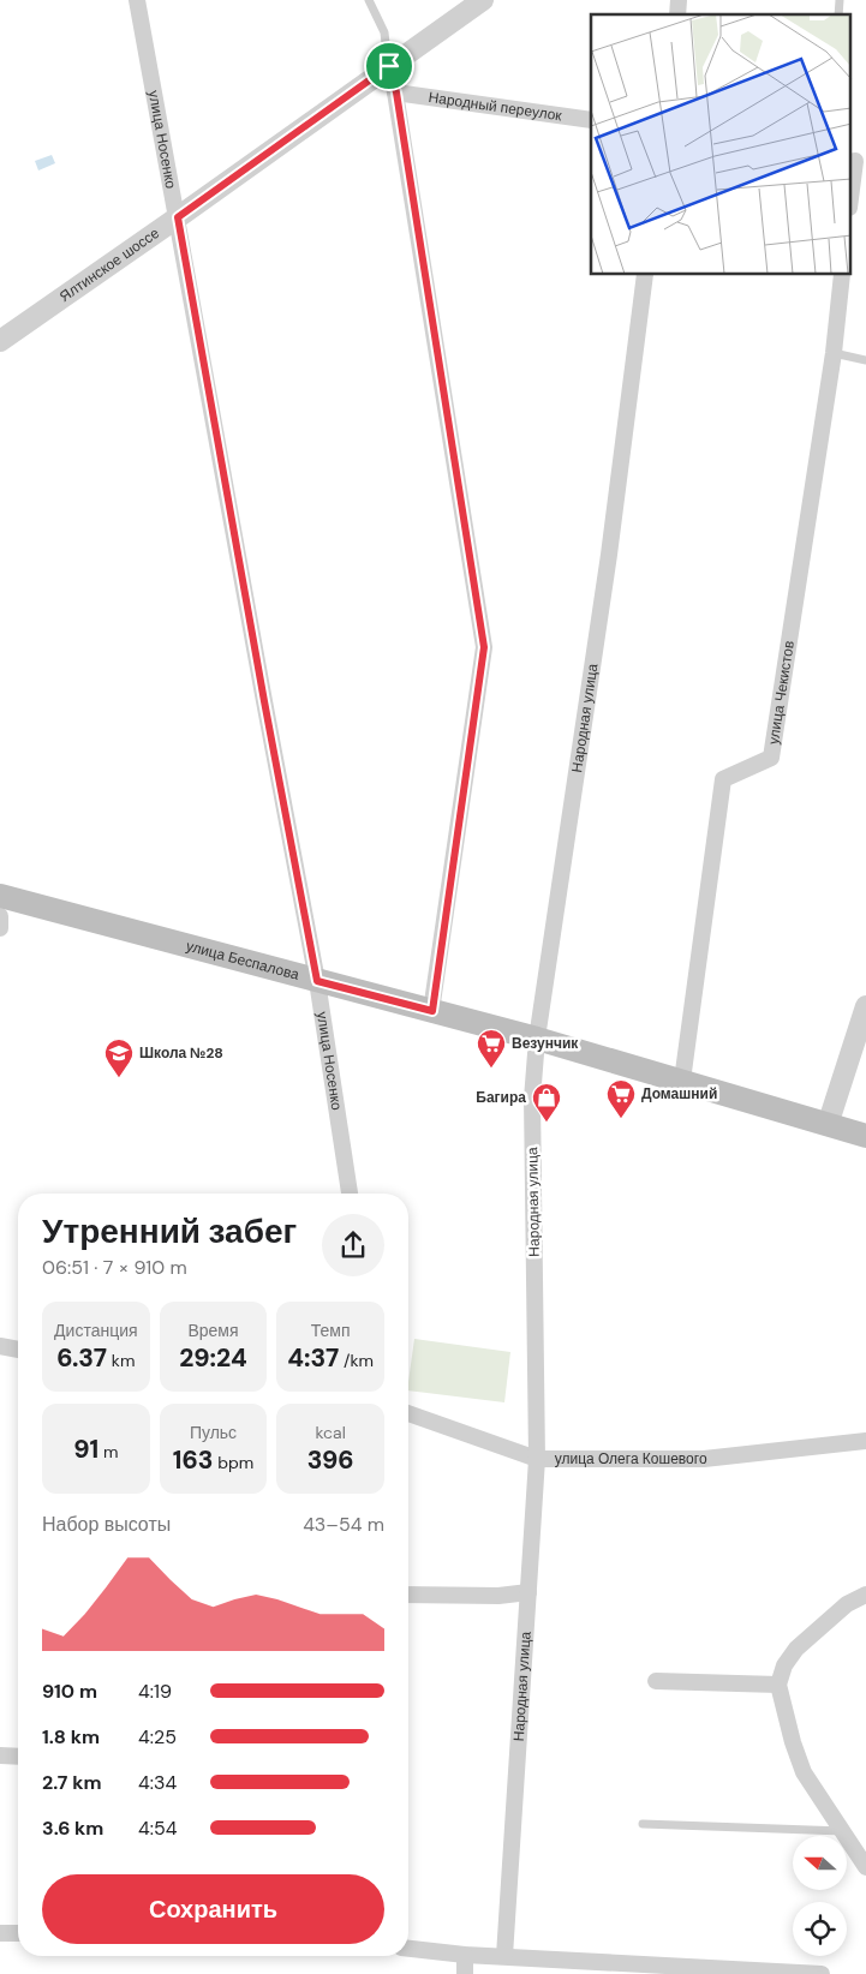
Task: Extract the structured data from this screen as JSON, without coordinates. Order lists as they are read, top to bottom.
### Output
{
  "streets": {
    "main road": ["улица Беспалова"],
    "street": [
      "Народный переулок",
      "улица Носенко",
      "Ялтинское шоссе",
      "улица Чекистов",
      "Народная улица",
      "улица Олега Кошевого"
    ]
  },
  "crossings": [
    ["улица Носенко", "Ялтинское шоссе"],
    ["улица Носенко", "улица Беспалова"],
    ["улица Чекистов", "улица Беспалова"],
    ["Народная улица", "улица Беспалова"],
    ["Народная улица", "улица Олега Кошевого"]
  ],
  "places": {
    "supermarket": ["Везунчик", "Домашний"],
    "school or university": ["Школа №28"],
    "shop": ["Багира"]
  },
  "north": "left",
  "page": {
    "heading": ["Утренний забег", "06:51 · 7 × 910 m"],
    "stats": [
      ["Дистанция", "6.37 km"],
      ["Время", "29:24"],
      ["Темп", "4:37 /km"],
      ["91 m"],
      ["Пульс", "163 bpm"],
      ["kcal", "396"]
    ],
    "chart": ["Набор высоты", "43–54 m"],
    "list": [
      {
        "name": "910 m",
        "note": "4:19"
      },
      {
        "name": "1.8 km",
        "note": "4:25"
      },
      {
        "name": "2.7 km",
        "note": "4:34"
      },
      {
        "name": "3.6 km",
        "note": "4:54"
      }
    ],
    "buttons": "Сохранить"
  }
}
